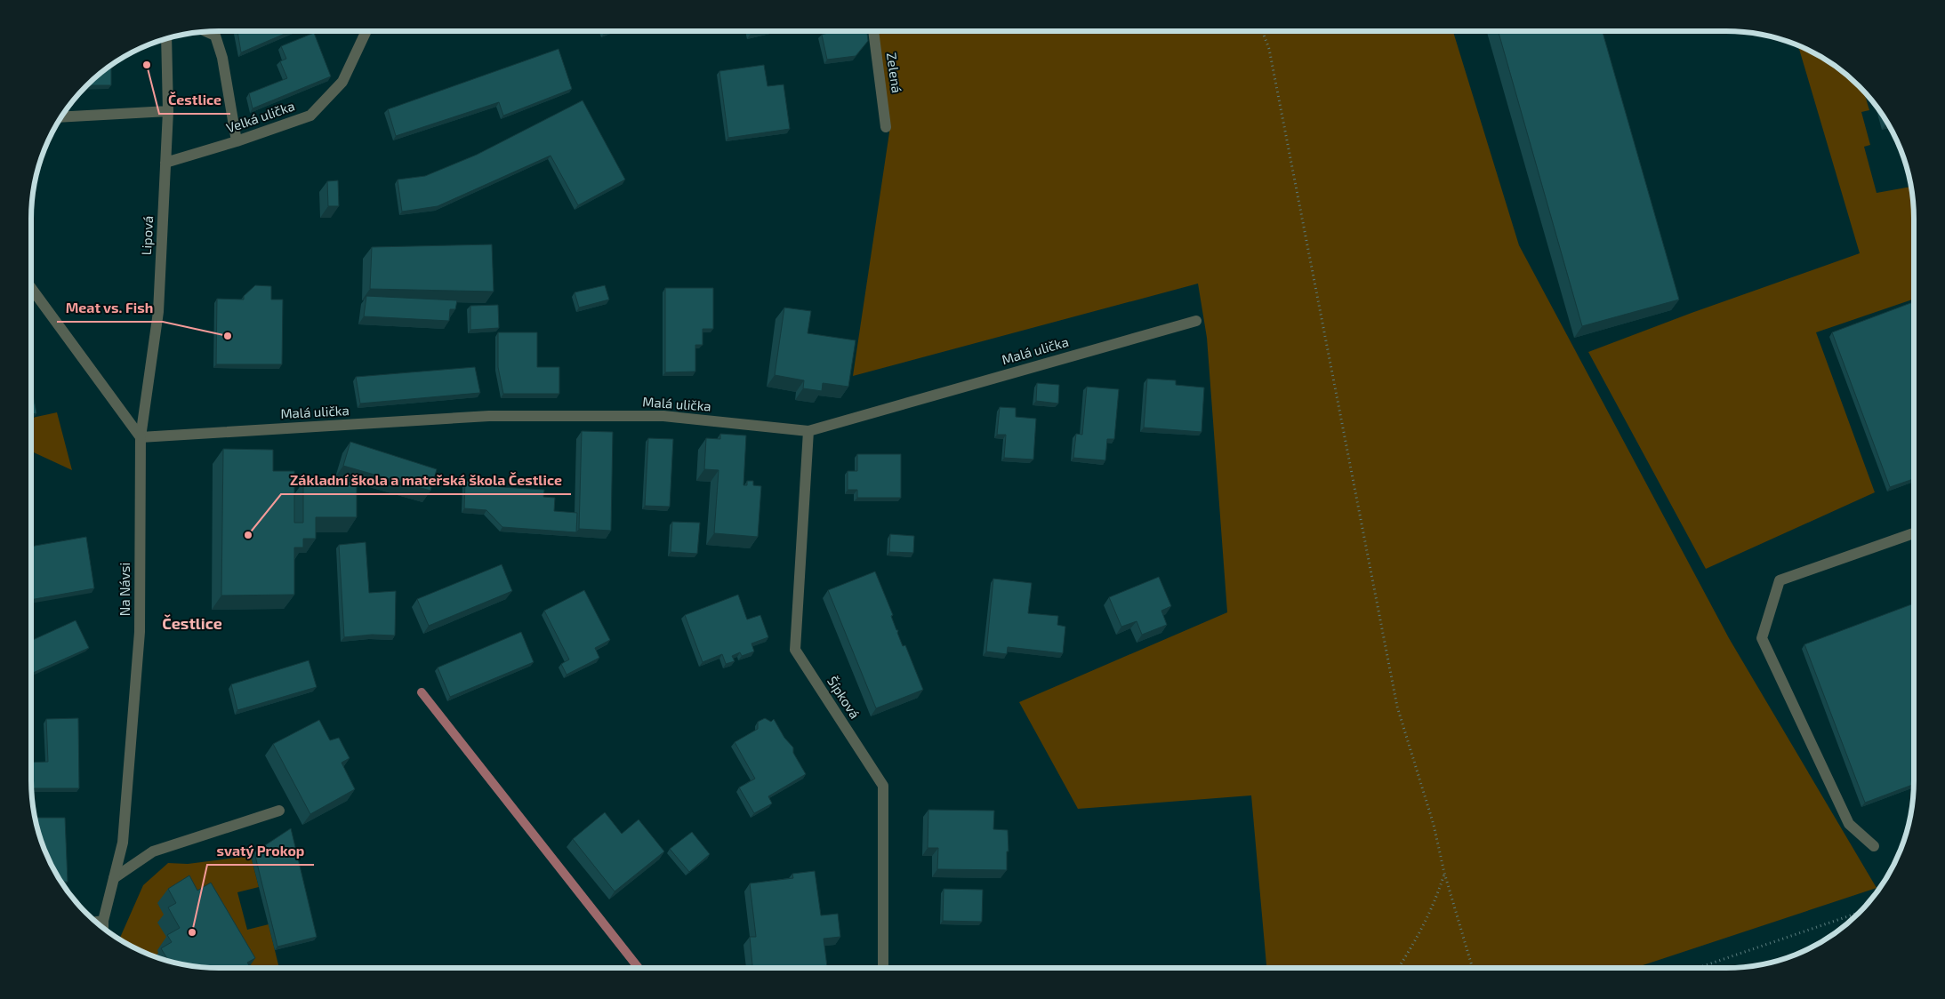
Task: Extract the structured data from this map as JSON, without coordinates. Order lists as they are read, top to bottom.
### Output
{
  "streets": {
    "street": [
      "Zelená",
      "Velká ulička",
      "Lipová",
      "Malá ulička",
      "Na Návsi",
      "Šípková"
    ]
  },
  "crossings": [
    ["Velká ulička", "Lipová"],
    ["Lipová", "Malá ulička"],
    ["Lipová", "Na Návsi"],
    ["Malá ulička", "Na Návsi"],
    ["Malá ulička", "Šípková"]
  ],
  "districts": ["Čestlice"],
  "places": [
    "Čestlice",
    "Meat vs. Fish",
    "Základní škola a mateřská škola Čestlice",
    "svatý Prokop"
  ]
}
